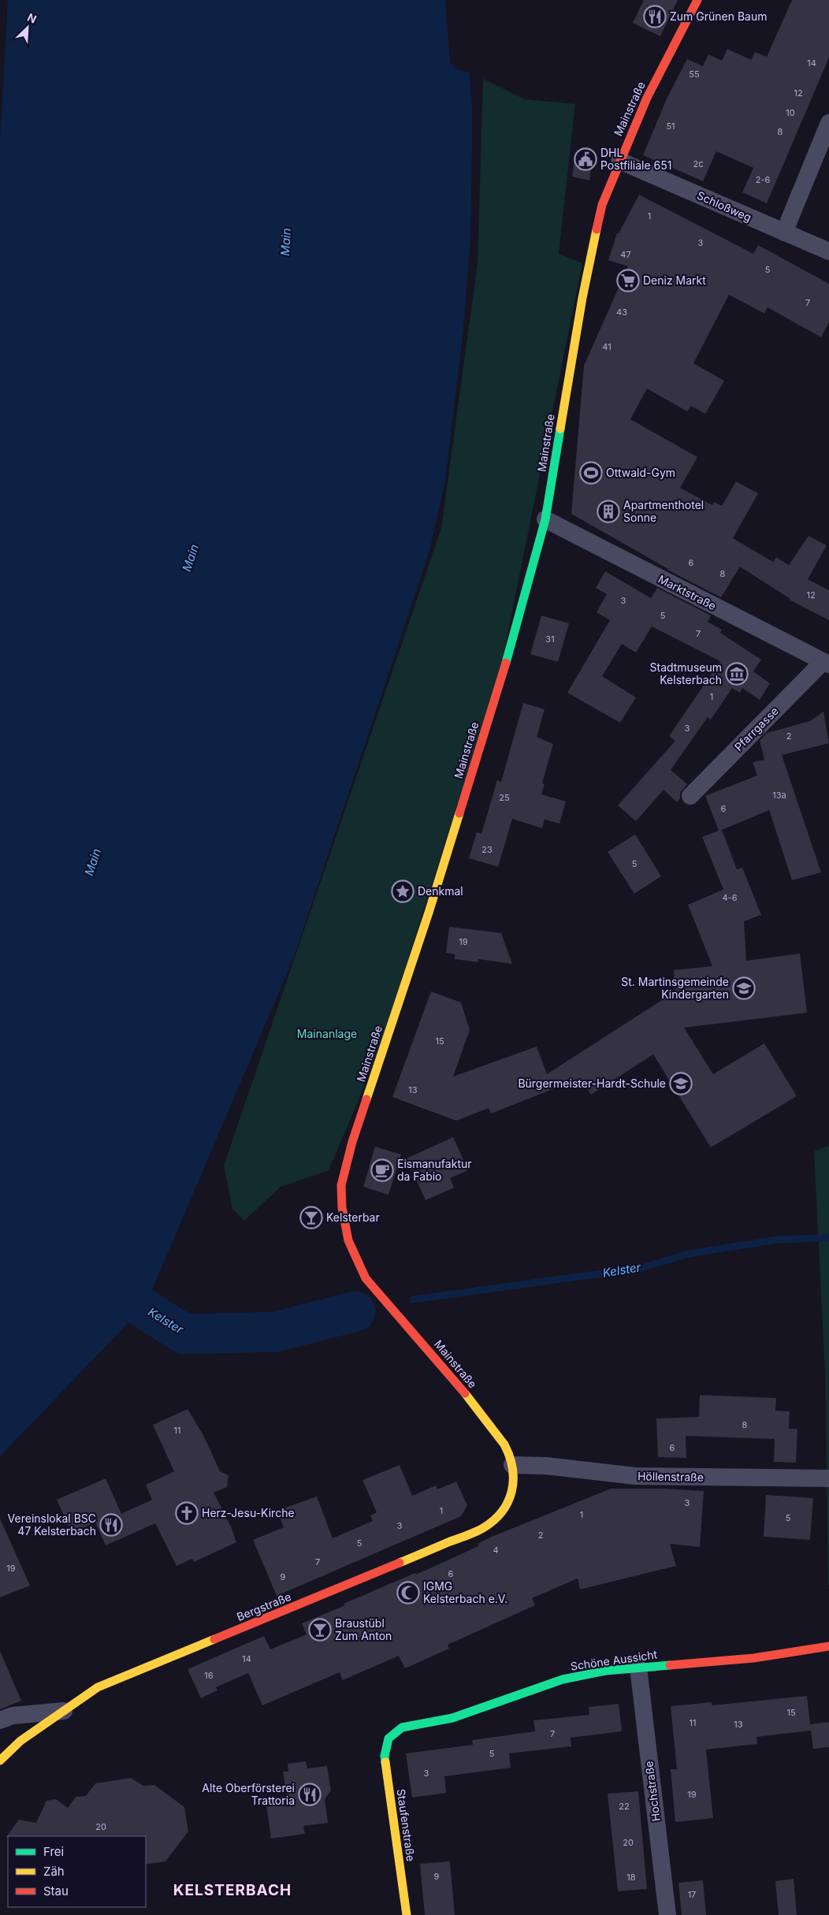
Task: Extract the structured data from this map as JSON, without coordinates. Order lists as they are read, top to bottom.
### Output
{
  "streets": {
    "street": [
      "Mainstraße",
      "Schloßweg",
      "Marktstraße",
      "Pfarrgasse",
      "Höllenstraße",
      "Bergstraße",
      "Schöne Aussicht",
      "Hochstraße",
      "Staufenstraße"
    ]
  },
  "crossings": [
    ["Mainstraße", "Schloßweg"],
    ["Mainstraße", "Marktstraße"],
    ["Mainstraße", "Höllenstraße"],
    ["Mainstraße", "Bergstraße"],
    ["Marktstraße", "Pfarrgasse"],
    ["Höllenstraße", "Bergstraße"],
    ["Schöne Aussicht", "Hochstraße"],
    ["Schöne Aussicht", "Staufenstraße"]
  ],
  "districts": ["KELSTERBACH"],
  "water": ["Main", "Kelster"],
  "parks": ["Mainanlage"],
  "places": {
    "restaurant": ["Zum Grünen Baum", "Vereinslokal BSC 47 Kelsterbach", "Alte Oberförsterei Trattoria"],
    "public building": ["DHL Postfiliale 651"],
    "supermarket": ["Deniz Markt"],
    "sports": ["Ottwald-Gym"],
    "building": ["Apartmenthotel Sonne"],
    "museum": ["Stadtmuseum Kelsterbach"],
    "place": ["Denkmal"],
    "school or university": ["St. Martinsgemeinde Kindergarten", "Bürgermeister-Hardt-Schule"],
    "cafe": ["Eismanufaktur da Fabio"],
    "bar": ["Kelsterbar", "Braustübl Zum Anton"],
    "church": ["Herz-Jesu-Kirche"],
    "mosque": ["IGMG Kelsterbach e.V."]
  },
  "house_numbers": [
    "14",
    "55",
    "12",
    "10",
    "51",
    "8",
    "2c",
    "2-6",
    "1",
    "3",
    "47",
    "5",
    "7",
    "43",
    "41",
    "6",
    "8",
    "12",
    "3",
    "5",
    "7",
    "31",
    "1",
    "3",
    "2",
    "13a",
    "25",
    "6",
    "23",
    "5",
    "4-6",
    "19",
    "15",
    "13",
    "8",
    "11",
    "6",
    "3",
    "1",
    "1",
    "5",
    "3",
    "2",
    "5",
    "4",
    "7",
    "19",
    "6",
    "9",
    "14",
    "16",
    "15",
    "11",
    "13",
    "7",
    "5",
    "3",
    "19",
    "22",
    "20",
    "20",
    "9",
    "18",
    "17"
  ],
  "legend": ["Frei", "Zäh", "Stau"],
  "north": "top right"
}
